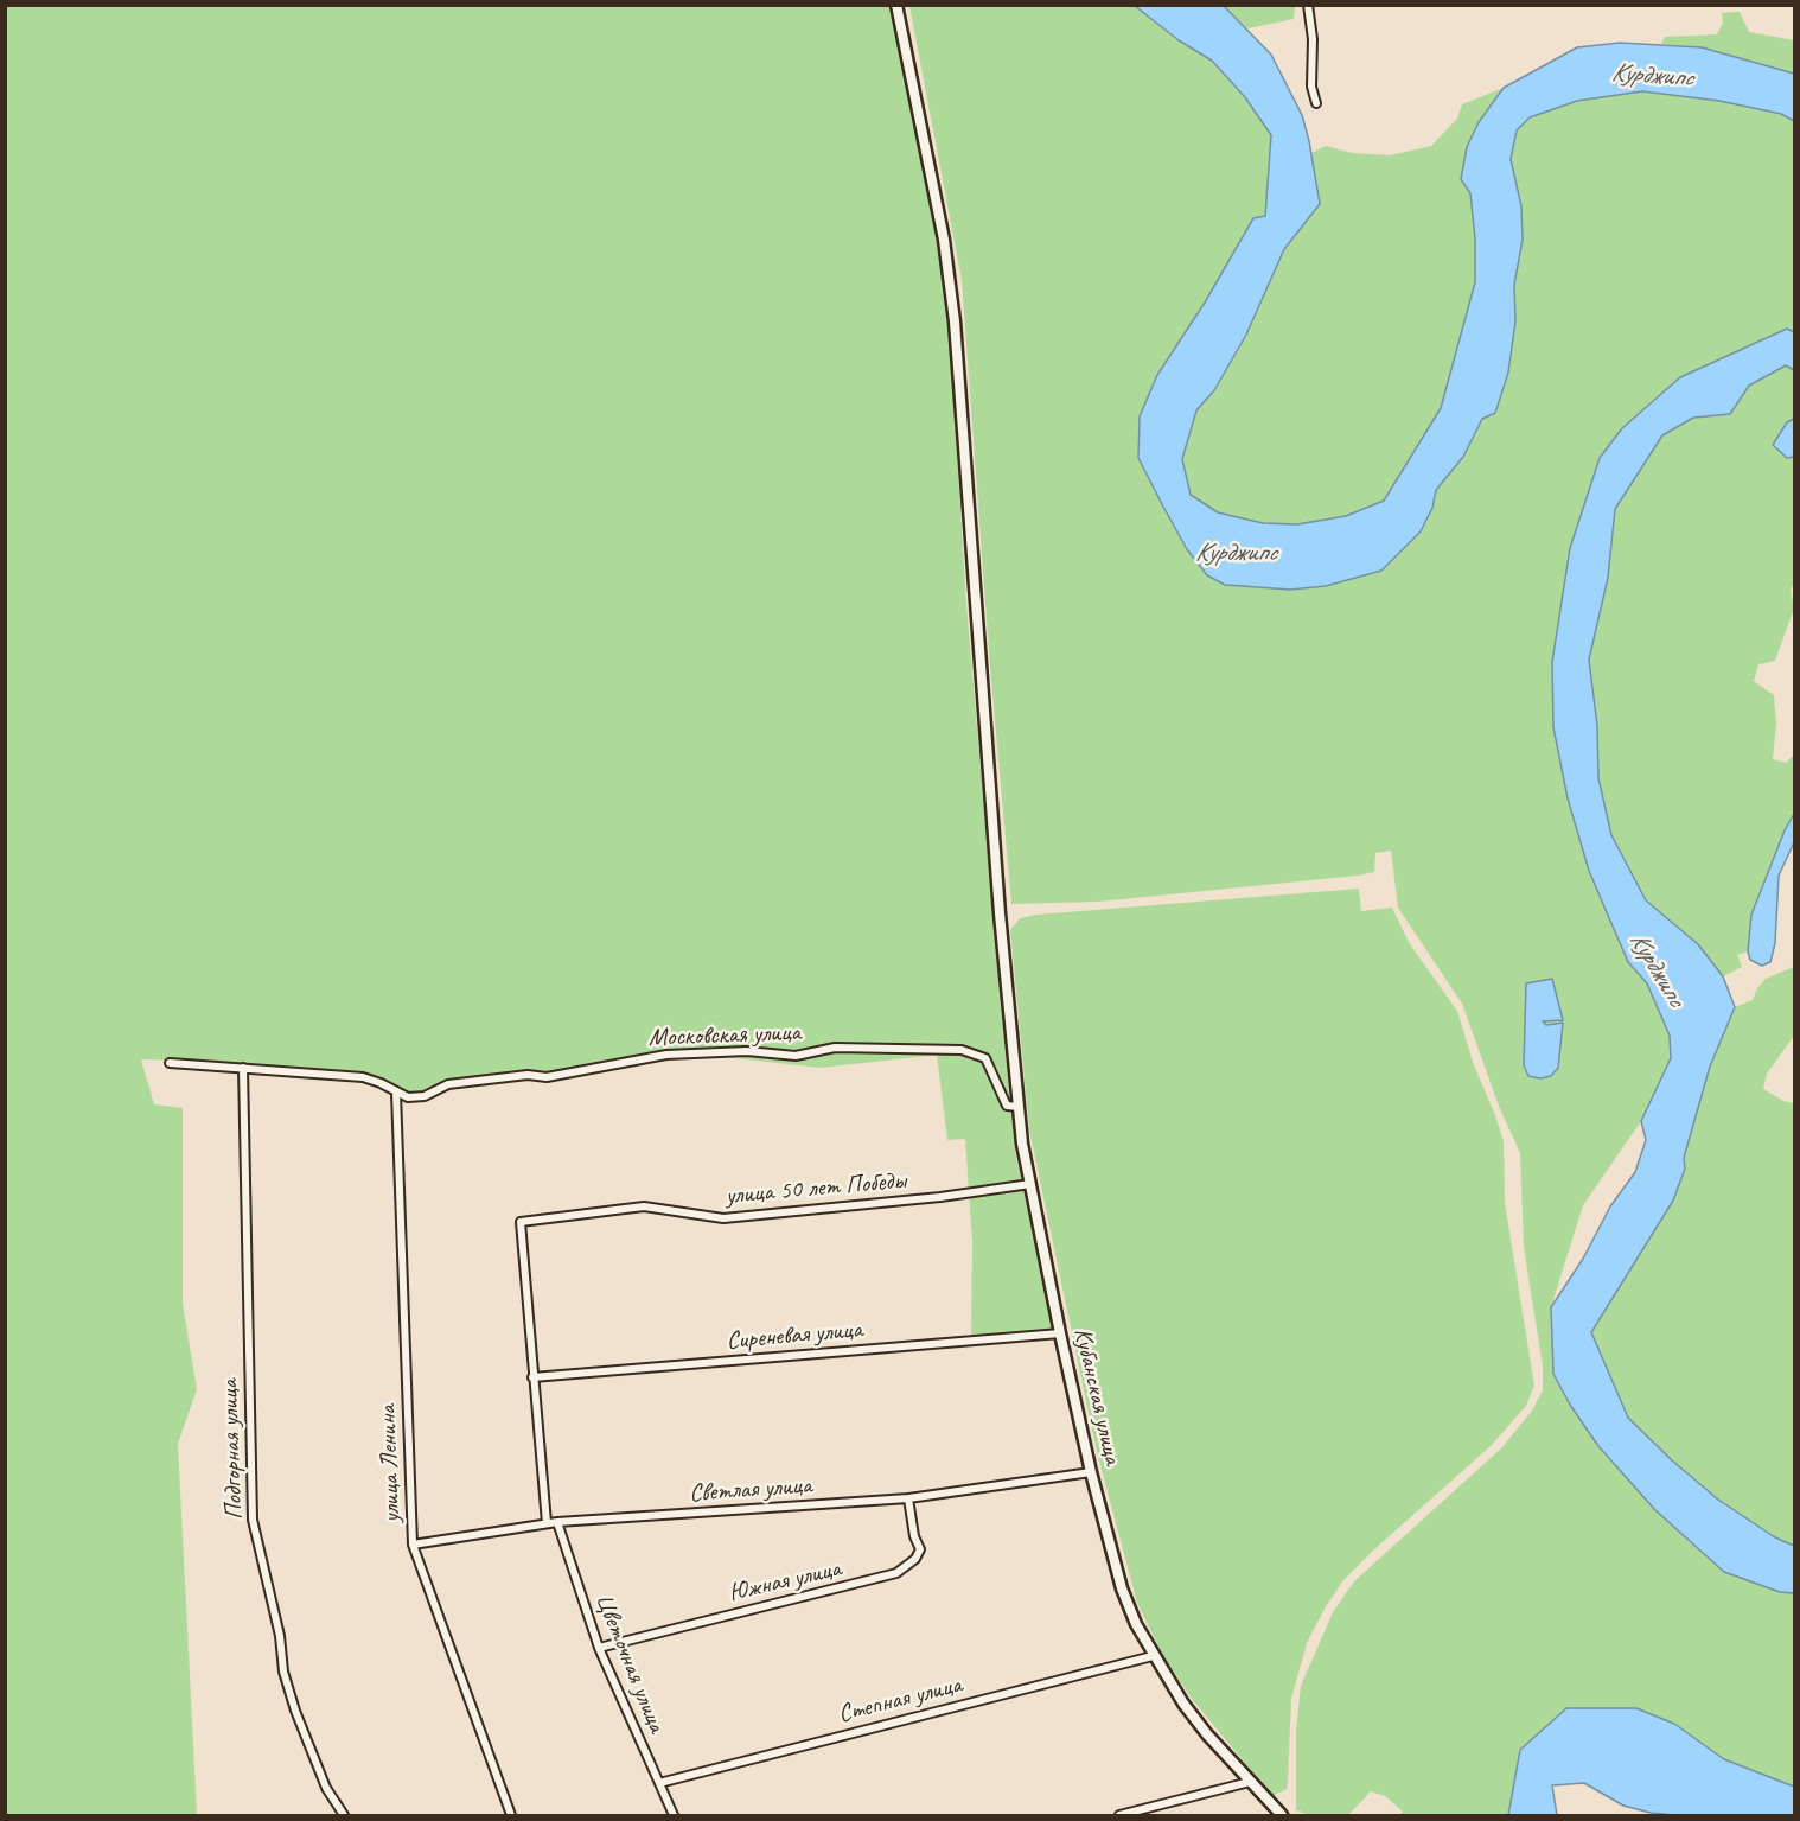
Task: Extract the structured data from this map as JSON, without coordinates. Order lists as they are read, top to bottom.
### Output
{
  "streets": {
    "main road": ["Кубанская улица"],
    "street": [
      "Московская улица",
      "улица 50 лет Победы",
      "Сиреневая улица",
      "Подгорная улица",
      "улица Ленина",
      "Светлая улица",
      "Южная улица",
      "Цветочная улица",
      "Степная улица"
    ]
  },
  "crossings": [
    ["Московская улица", "Кубанская улица"],
    ["Московская улица", "улица Ленина"],
    ["улица 50 лет Победы", "Сиреневая улица"],
    ["улица 50 лет Победы", "Кубанская улица"],
    ["Сиреневая улица", "Кубанская улица"],
    ["Кубанская улица", "Светлая улица"],
    ["Кубанская улица", "Степная улица"],
    ["улица Ленина", "Светлая улица"],
    ["Светлая улица", "Южная улица"],
    ["Светлая улица", "Цветочная улица"],
    ["Южная улица", "Цветочная улица"],
    ["Цветочная улица", "Степная улица"]
  ],
  "water": ["Курджипс"]
}
